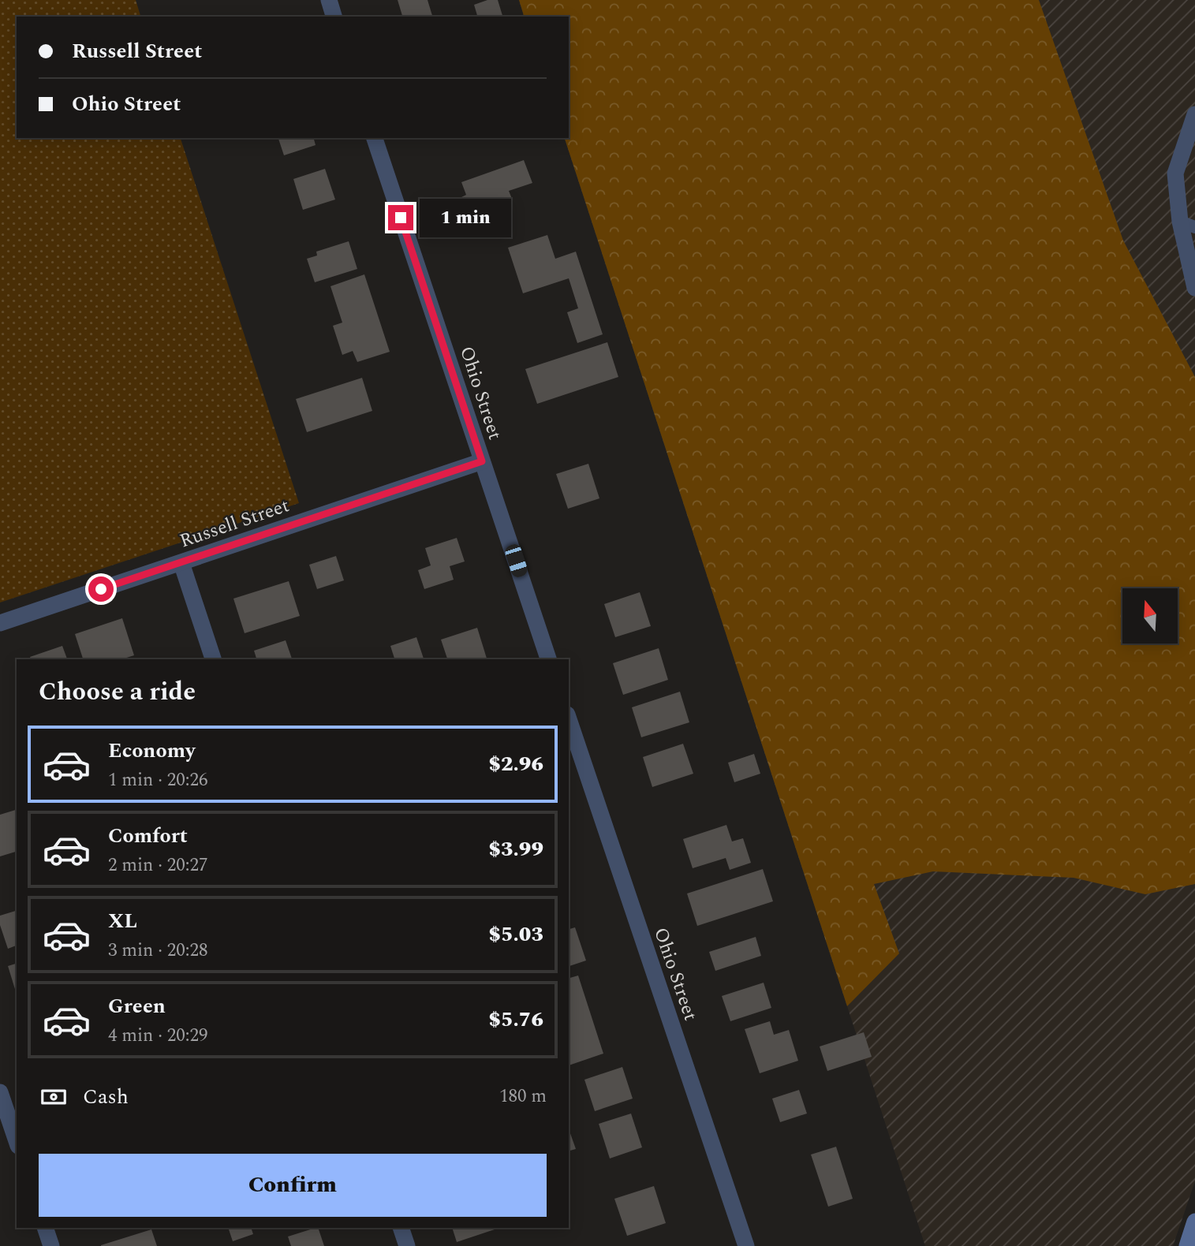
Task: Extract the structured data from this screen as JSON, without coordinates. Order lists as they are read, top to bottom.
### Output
{
  "streets": {
    "street": ["Ohio Street", "Russell Street"]
  },
  "crossings": [
    ["Ohio Street", "Russell Street"]
  ],
  "north": "top",
  "page": {
    "banner": ["Russell Street", "Ohio Street"],
    "bubble": "1 min",
    "heading": "Choose a ride",
    "list": [
      {
        "name": "Economy",
        "note": "1 min · 20:26",
        "value": "$2.96"
      },
      {
        "name": "Comfort",
        "note": "2 min · 20:27",
        "value": "$3.99"
      },
      {
        "name": "XL",
        "note": "3 min · 20:28",
        "value": "$5.03"
      },
      {
        "name": "Green",
        "note": "4 min · 20:29",
        "value": "$5.76"
      }
    ],
    "pay": ["Cash", "180 m"],
    "buttons": "Confirm"
  }
}
